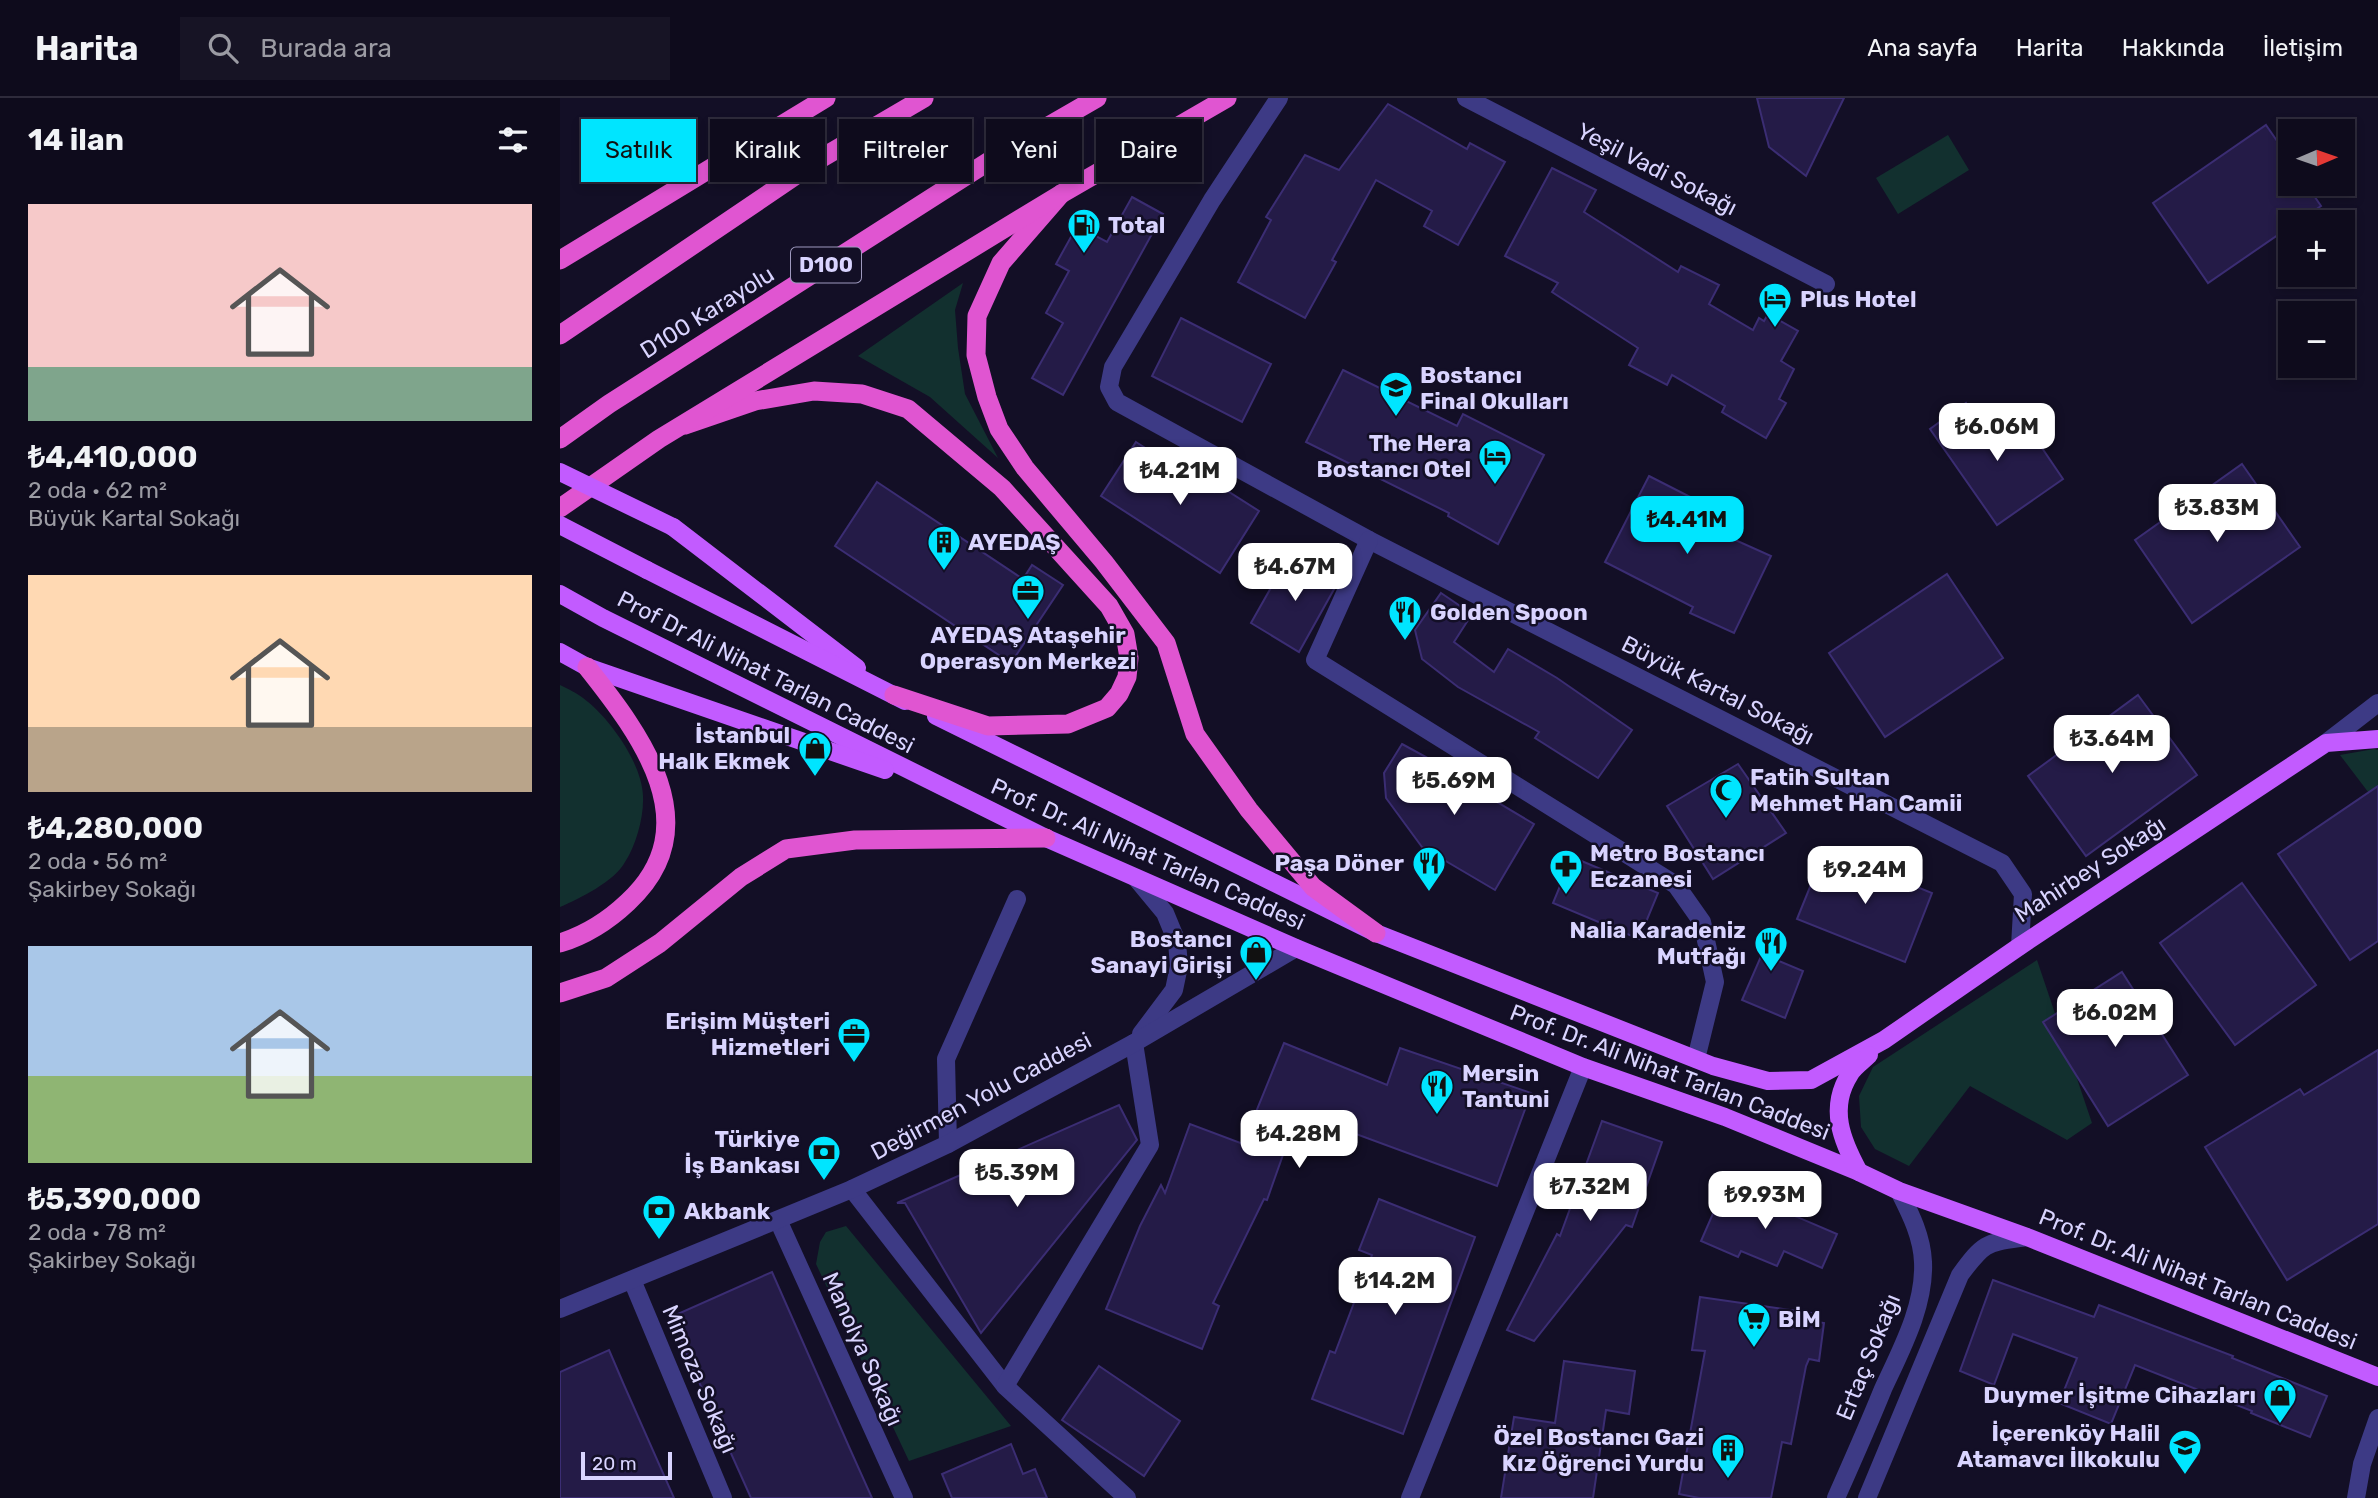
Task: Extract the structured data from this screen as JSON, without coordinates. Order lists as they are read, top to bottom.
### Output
{
  "streets": {
    "highway": ["D100", "D100 Karayolu"],
    "main road": ["Prof Dr Ali Nihat Tarlan Caddesi", "Prof. Dr. Ali Nihat Tarlan Caddesi", "Mahirbey Sokağı"],
    "street": [
      "Yeşil Vadi Sokağı",
      "Büyük Kartal Sokağı",
      "Değirmen Yolu Caddesi",
      "Manolya Sokağı",
      "Ertaç Sokağı",
      "Mimoza Sokağı"
    ]
  },
  "crossings": [
    ["Prof Dr Ali Nihat Tarlan Caddesi", "Prof. Dr. Ali Nihat Tarlan Caddesi"],
    ["Büyük Kartal Sokağı", "Mahirbey Sokağı"],
    ["Prof. Dr. Ali Nihat Tarlan Caddesi", "Mahirbey Sokağı"],
    ["Prof. Dr. Ali Nihat Tarlan Caddesi", "Değirmen Yolu Caddesi"],
    ["Prof. Dr. Ali Nihat Tarlan Caddesi", "Ertaç Sokağı"],
    ["Değirmen Yolu Caddesi", "Manolya Sokağı"],
    ["Değirmen Yolu Caddesi", "Mimoza Sokağı"]
  ],
  "places": {
    "fuel station": ["Total"],
    "hotel": ["Plus Hotel", "The Hera Bostancı Otel"],
    "school or university": ["Bostancı Final Okulları", "İçerenköy Halil Atamavcı İlkokulu"],
    "building": ["AYEDAŞ", "Özel Bostancı Gazi Kız Öğrenci Yurdu"],
    "office": ["AYEDAŞ Ataşehir Operasyon Merkezi", "Erişim Müşteri Hizmetleri"],
    "restaurant": [
      "Golden Spoon",
      "Paşa Döner",
      "Nalia Karadeniz Mutfağı",
      "Mersin Tantuni"
    ],
    "shop": ["İstanbul Halk Ekmek", "Bostancı Sanayi Girişi", "Duymer İşitme Cihazları"],
    "mosque": ["Fatih Sultan Mehmet Han Camii"],
    "pharmacy": ["Metro Bostancı Eczanesi"],
    "bank": ["Türkiye İş Bankası", "Akbank"],
    "supermarket": ["BİM"]
  },
  "scale_bar": "20 m",
  "north": "right",
  "page": {
    "header": "Harita",
    "search": "Burada ara",
    "nav": [
      "Ana sayfa",
      "Harita",
      "Hakkında",
      "İletişim"
    ],
    "heading": "14 ilan",
    "map_buttons": ["+", "−"],
    "chip": [
      "Satılık",
      "Kiralık",
      "Filtreler",
      "Yeni",
      "Daire"
    ],
    "list": [
      {
        "name": "₺4,410,000",
        "note": "2 oda · 62 m² · Büyük Kartal Sokağı"
      },
      {
        "name": "₺4,280,000",
        "note": "2 oda · 56 m² · Şakirbey Sokağı"
      },
      {
        "name": "₺5,390,000",
        "note": "2 oda · 78 m² · Şakirbey Sokağı"
      }
    ],
    "price": [
      "₺6.06M",
      "₺4.21M",
      "₺3.83M",
      "₺4.41M",
      "₺4.67M",
      "₺3.64M",
      "₺5.69M",
      "₺9.24M",
      "₺6.02M",
      "₺4.28M",
      "₺5.39M",
      "₺7.32M",
      "₺9.93M",
      "₺14.2M"
    ],
    "scale": "20 m"
  }
}
